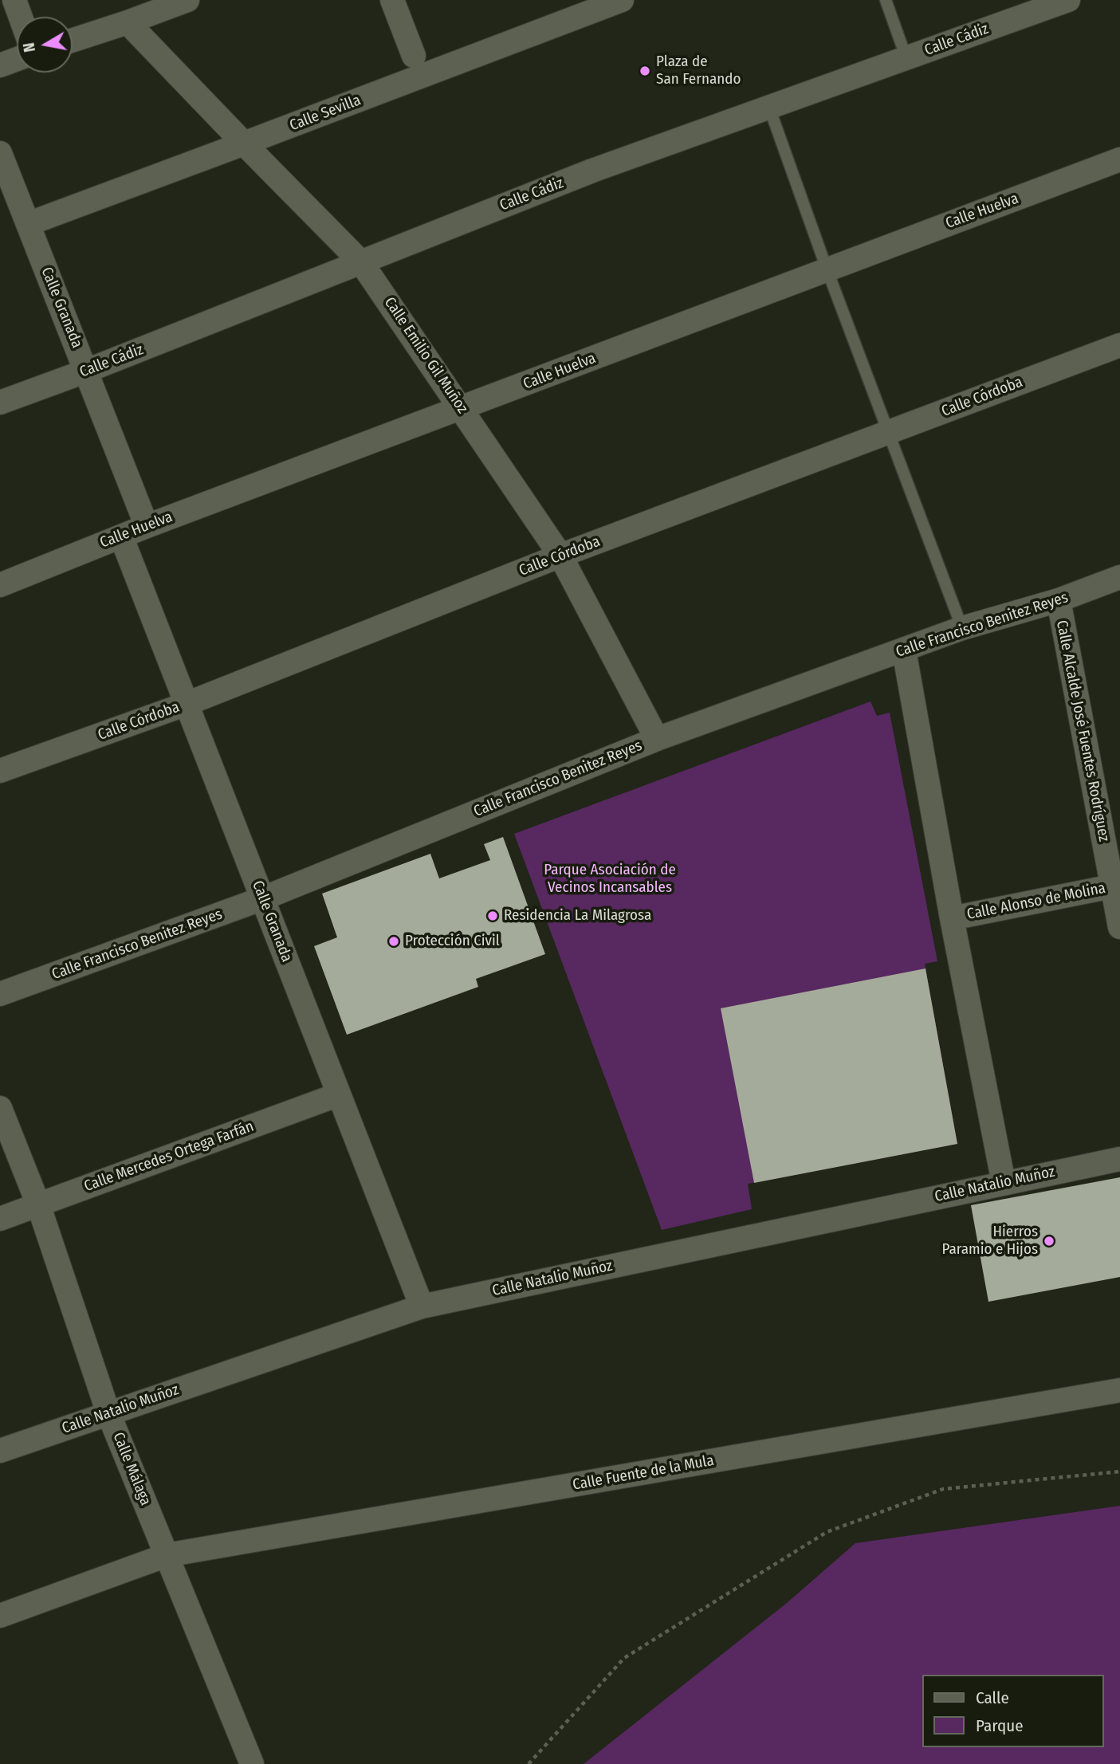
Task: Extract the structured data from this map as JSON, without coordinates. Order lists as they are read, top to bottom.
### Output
{
  "streets": {
    "street": [
      "Calle Cádiz",
      "Calle Sevilla",
      "Calle Huelva",
      "Calle Granada",
      "Calle Emilio Gil Muñoz",
      "Calle Córdoba",
      "Calle Francisco Benitez Reyes",
      "Calle Alcalde José Fuentes Rodríguez",
      "Calle Alonso de Molina",
      "Calle Mercedes Ortega Farfán",
      "Calle Natalio Muñoz",
      "Calle Málaga",
      "Calle Fuente de la Mula"
    ]
  },
  "crossings": [
    ["Calle Cádiz", "Calle Granada"],
    ["Calle Cádiz", "Calle Emilio Gil Muñoz"],
    ["Calle Sevilla", "Calle Granada"],
    ["Calle Sevilla", "Calle Emilio Gil Muñoz"],
    ["Calle Huelva", "Calle Granada"],
    ["Calle Huelva", "Calle Emilio Gil Muñoz"],
    ["Calle Granada", "Calle Córdoba"],
    ["Calle Granada", "Calle Francisco Benitez Reyes"],
    ["Calle Granada", "Calle Mercedes Ortega Farfán"],
    ["Calle Granada", "Calle Natalio Muñoz"],
    ["Calle Emilio Gil Muñoz", "Calle Córdoba"],
    ["Calle Emilio Gil Muñoz", "Calle Francisco Benitez Reyes"],
    ["Calle Francisco Benitez Reyes", "Calle Alcalde José Fuentes Rodríguez"],
    ["Calle Alcalde José Fuentes Rodríguez", "Calle Alonso de Molina"],
    ["Calle Mercedes Ortega Farfán", "Calle Málaga"],
    ["Calle Natalio Muñoz", "Calle Málaga"],
    ["Calle Málaga", "Calle Fuente de la Mula"]
  ],
  "parks": ["Parque Asociación de Vecinos Incansables"],
  "places": [
    "Plaza de San Fernando",
    "Residencia La Milagrosa",
    "Protección Civil",
    "Hierros Paramio e Hijos"
  ],
  "legend": ["Calle", "Parque"],
  "north": "left"
}
